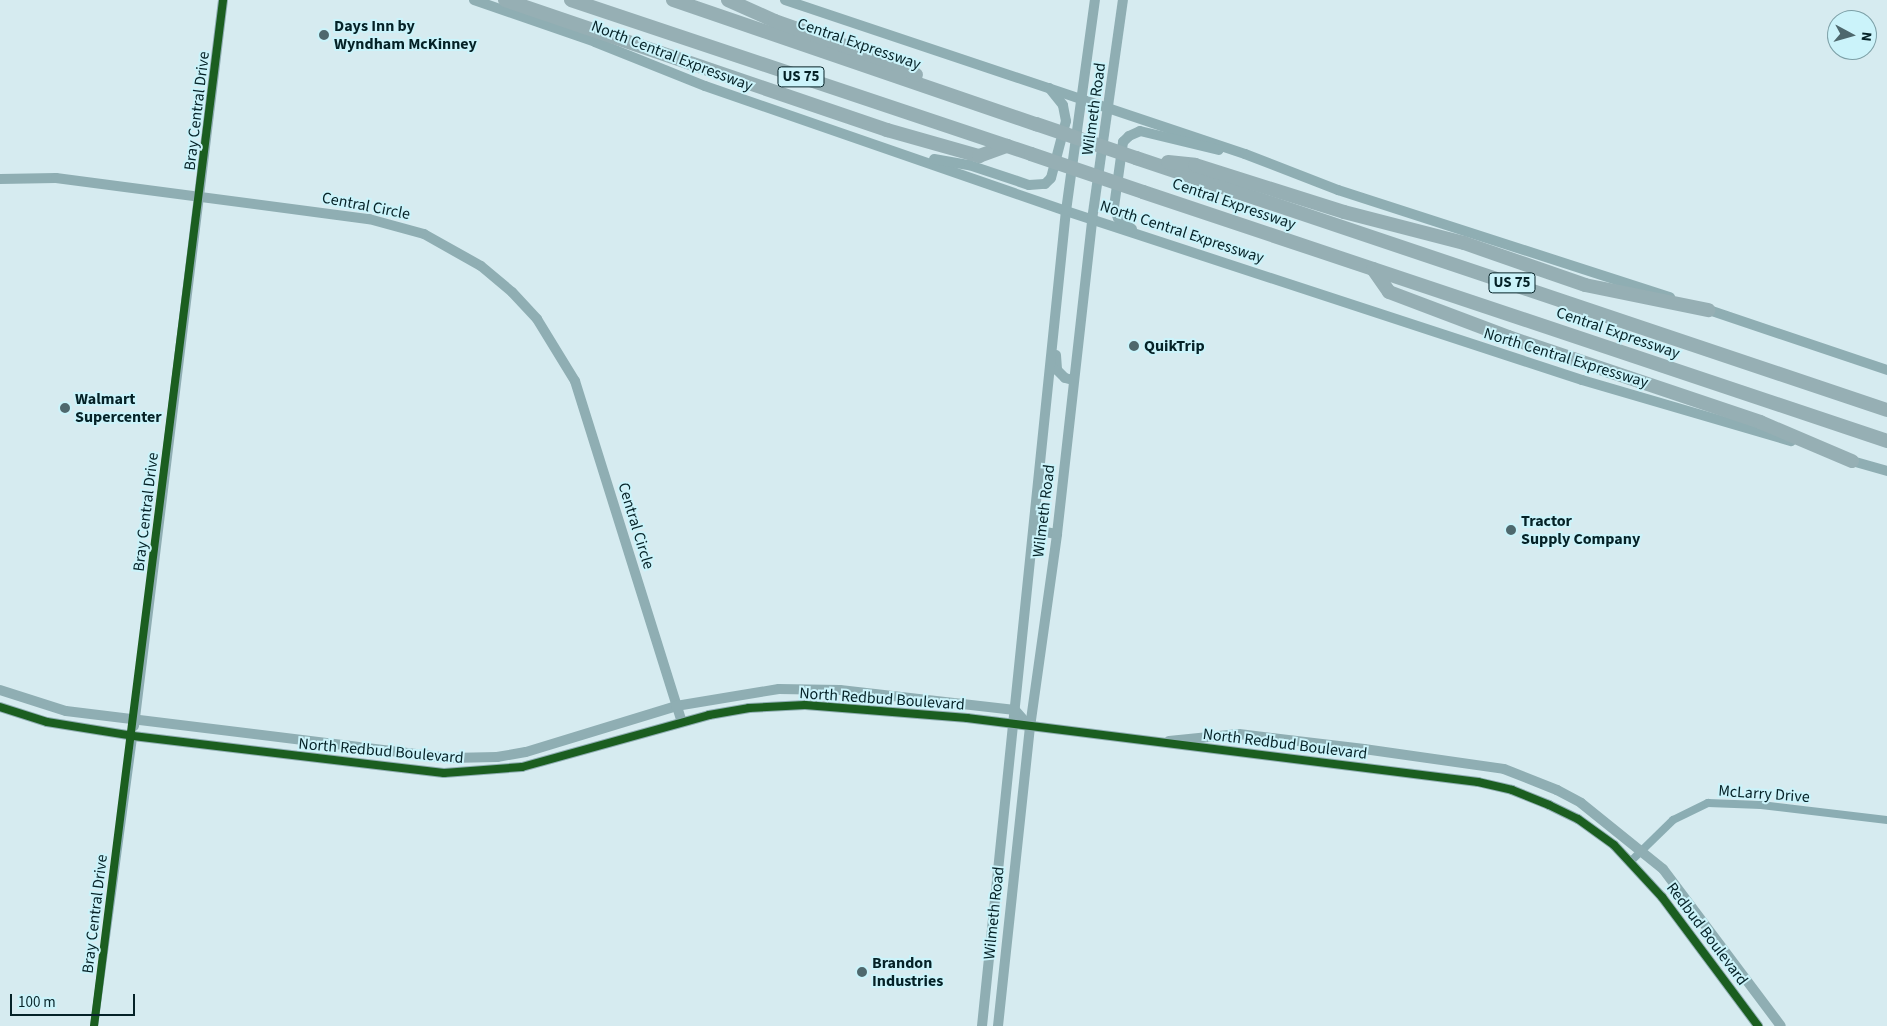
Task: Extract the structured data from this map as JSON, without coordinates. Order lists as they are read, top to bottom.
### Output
{
  "streets": {
    "highway": ["Central Expressway", "US 75"],
    "street": [
      "North Central Expressway",
      "Wilmeth Road",
      "Bray Central Drive",
      "Central Circle",
      "North Redbud Boulevard",
      "McLarry Drive",
      "Redbud Boulevard"
    ]
  },
  "crossings": [
    ["North Central Expressway", "Wilmeth Road"],
    ["Wilmeth Road", "North Redbud Boulevard"],
    ["Bray Central Drive", "Central Circle"],
    ["Bray Central Drive", "North Redbud Boulevard"],
    ["Central Circle", "North Redbud Boulevard"],
    ["North Redbud Boulevard", "McLarry Drive"],
    ["North Redbud Boulevard", "Redbud Boulevard"],
    ["McLarry Drive", "Redbud Boulevard"]
  ],
  "places": [
    "Days Inn by Wyndham McKinney",
    "QuikTrip",
    "Walmart Supercenter",
    "Tractor Supply Company",
    "Brandon Industries"
  ],
  "scale_bar": "100 m",
  "north": "right"
}
